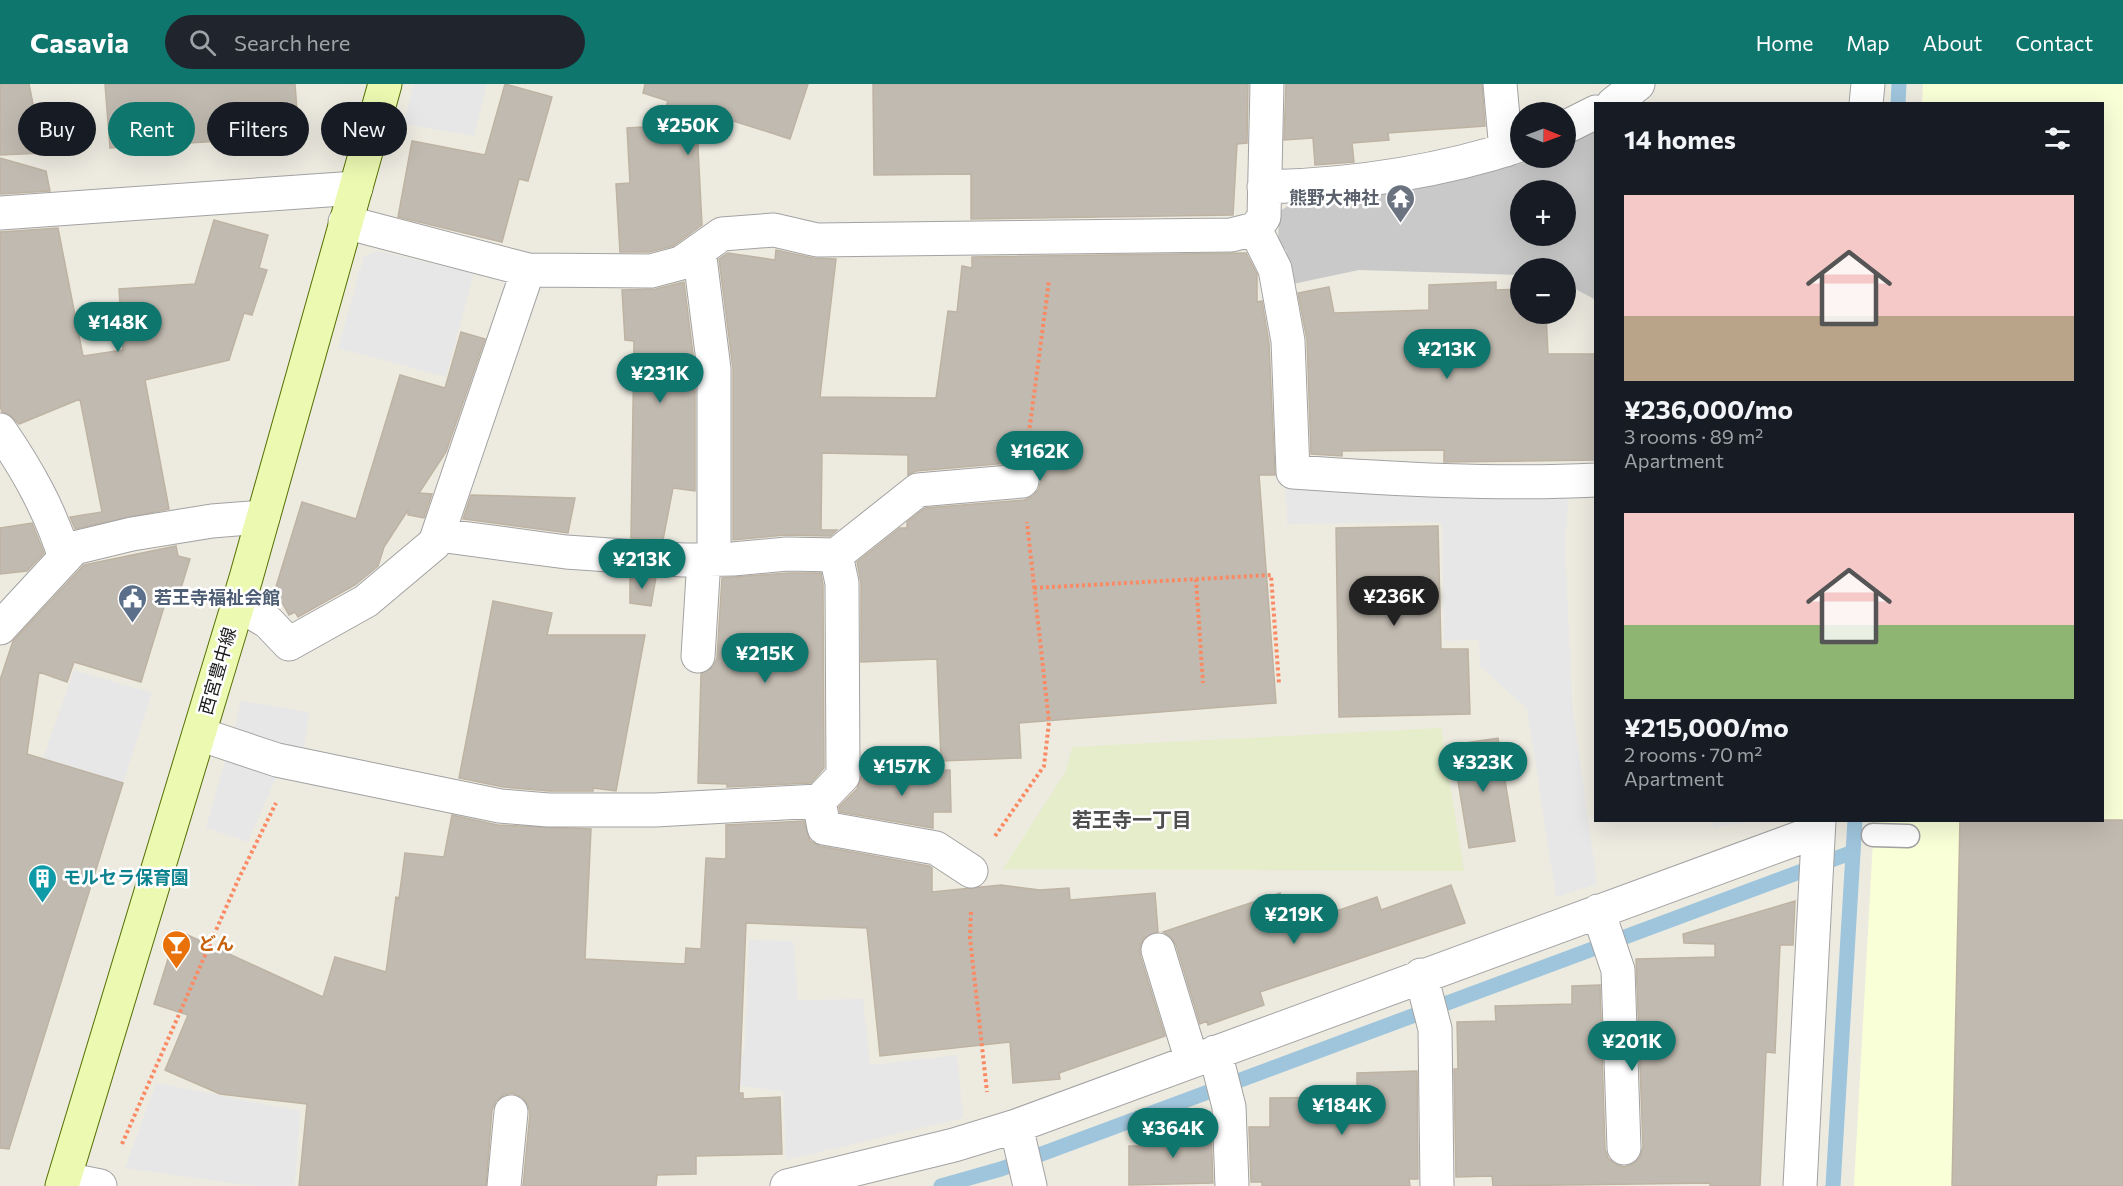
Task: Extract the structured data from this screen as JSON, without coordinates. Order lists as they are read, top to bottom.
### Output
{
  "streets": {
    "main road": ["西宮豊中線"]
  },
  "districts": ["若王寺一丁目"],
  "places": {
    "temple": ["熊野大神社"],
    "public building": ["若王寺福祉会館"],
    "building": ["モルセラ保育園"],
    "bar": ["どん"]
  },
  "north": "right",
  "page": {
    "header": "Casavia",
    "search": "Search here",
    "nav": [
      "Home",
      "Map",
      "About",
      "Contact"
    ],
    "map_buttons": ["+", "−"],
    "chip": [
      "Buy",
      "Rent",
      "Filters",
      "New"
    ],
    "heading": "14 homes",
    "price": [
      "¥250K",
      "¥148K",
      "¥213K",
      "¥231K",
      "¥162K",
      "¥213K",
      "¥236K",
      "¥215K",
      "¥323K",
      "¥157K",
      "¥219K",
      "¥201K",
      "¥184K",
      "¥364K"
    ],
    "list": [
      {
        "name": "¥236,000/mo",
        "note": "3 rooms · 89 m² · Apartment"
      },
      {
        "name": "¥215,000/mo",
        "note": "2 rooms · 70 m² · Apartment"
      }
    ]
  }
}
